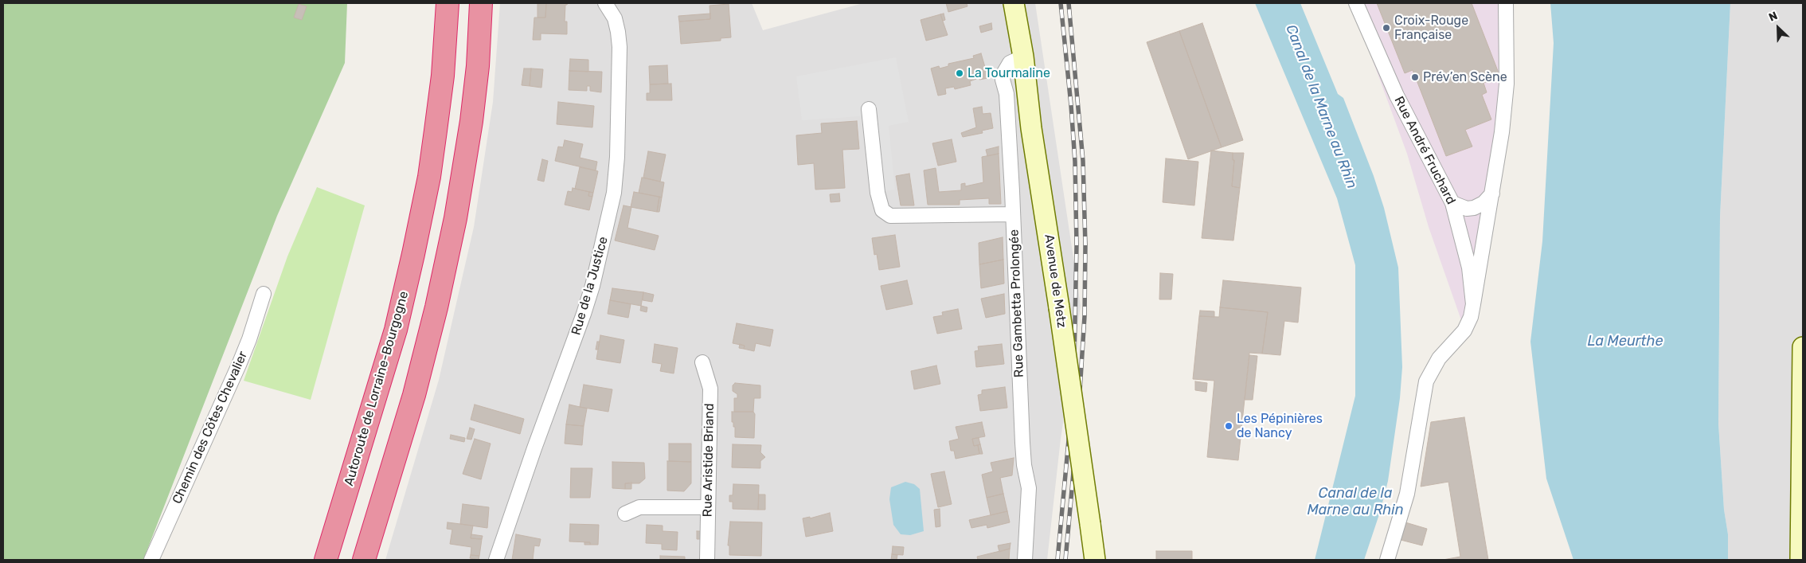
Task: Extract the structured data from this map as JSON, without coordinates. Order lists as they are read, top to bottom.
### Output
{
  "streets": {
    "highway": ["Autoroute de Lorraine-Bourgogne"],
    "main road": ["Avenue de Metz"],
    "street": [
      "Rue André Fruchard",
      "Rue de la Justice",
      "Rue Gambetta Prolongée",
      "Chemin des Côtes Chevalier",
      "Rue Aristide Briand"
    ]
  },
  "crossings": [
    ["Avenue de Metz", "Rue Gambetta Prolongée"]
  ],
  "water": ["Canal de la Marne au Rhin", "La Meurthe"],
  "places": [
    "Croix-Rouge Française",
    "La Tourmaline",
    "Prév’en Scène",
    "Les Pépinières de Nancy"
  ],
  "north": "top left"
}
